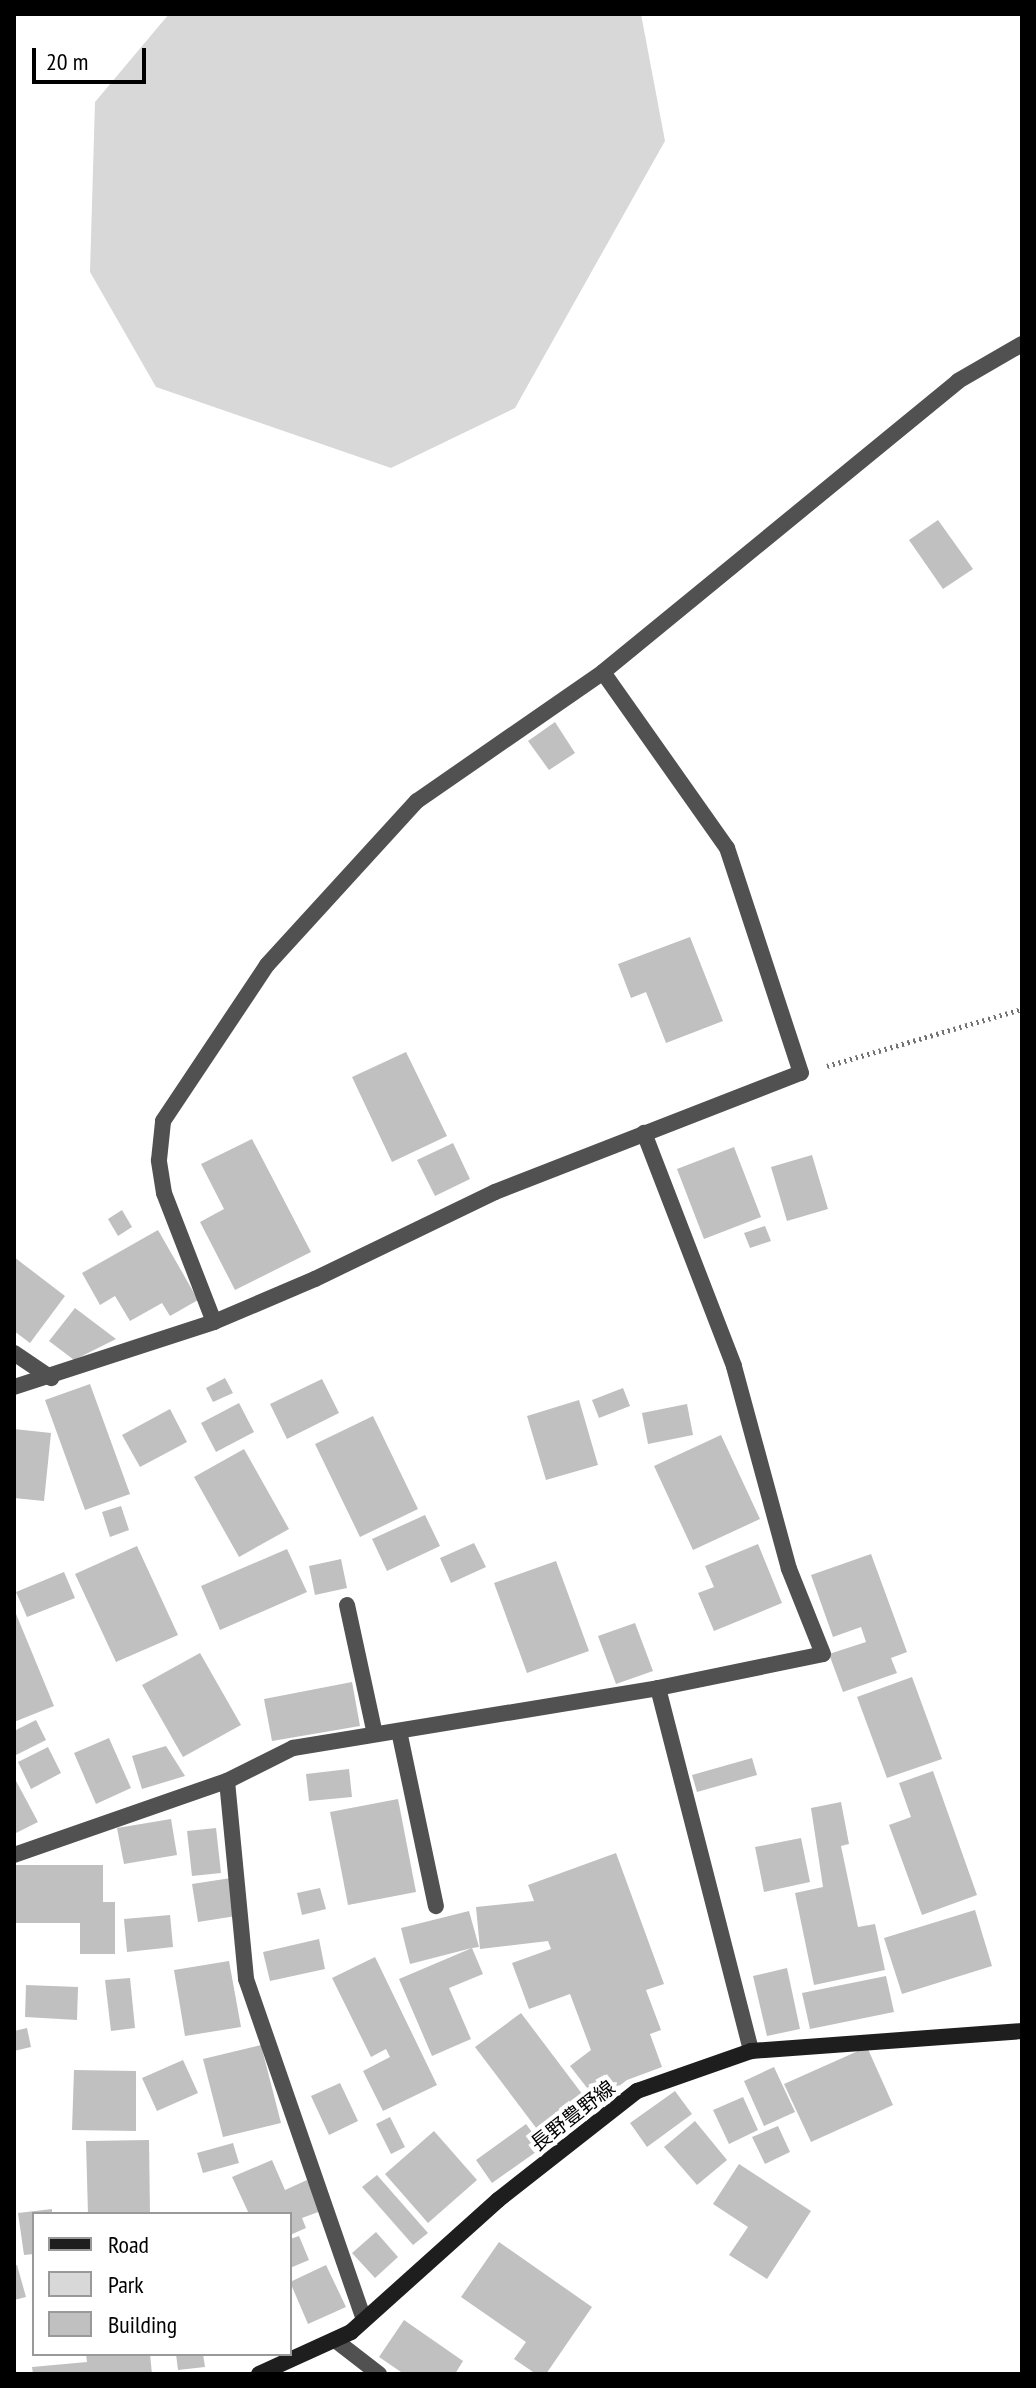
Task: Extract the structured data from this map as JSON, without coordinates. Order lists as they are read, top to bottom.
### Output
{
  "streets": {
    "main road": ["長野豊野線"]
  },
  "legend": ["Road", "Park", "Building"],
  "scale_bar": "20 m"
}
